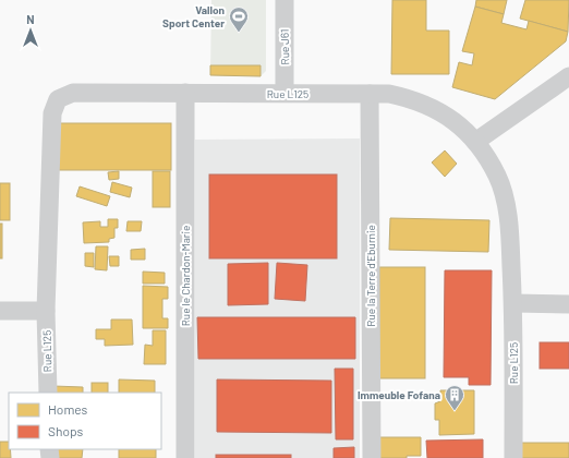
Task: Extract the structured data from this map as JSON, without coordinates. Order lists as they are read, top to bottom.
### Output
{
  "streets": {
    "street": [
      "Rue J61",
      "Rue L125",
      "Rue le Chardon-Marie",
      "Rue la Terre d'Eburnie"
    ]
  },
  "crossings": [
    ["Rue J61", "Rue L125"],
    ["Rue L125", "Rue le Chardon-Marie"],
    ["Rue L125", "Rue la Terre d'Eburnie"]
  ],
  "places": {
    "sports": ["Vallon Sport Center"],
    "building": ["Immeuble Fofana"]
  },
  "legend": ["Homes", "Shops"],
  "north": "top"
}
